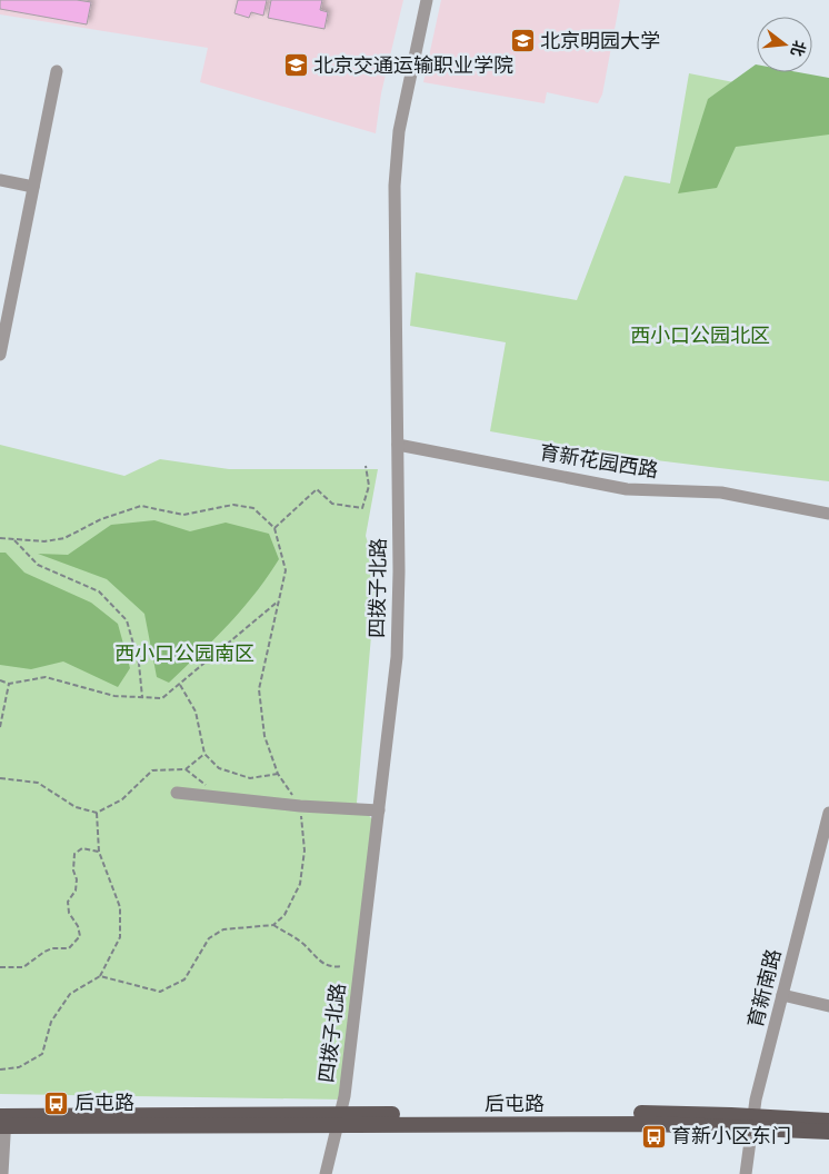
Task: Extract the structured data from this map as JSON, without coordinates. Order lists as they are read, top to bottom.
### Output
{
  "streets": {
    "main road": ["后屯路"],
    "street": ["育新花园西路", "四拨子北路", "育新南路"]
  },
  "crossings": [
    ["育新花园西路", "四拨子北路"],
    ["四拨子北路", "后屯路"],
    ["育新南路", "后屯路"]
  ],
  "parks": ["西小口公园北区", "西小口公园南区"],
  "places": {
    "school or university": ["北京明园大学", "北京交通运输职业学院"],
    "bus stop": ["后屯路", "育新小区东门"]
  },
  "north": "right"
}
